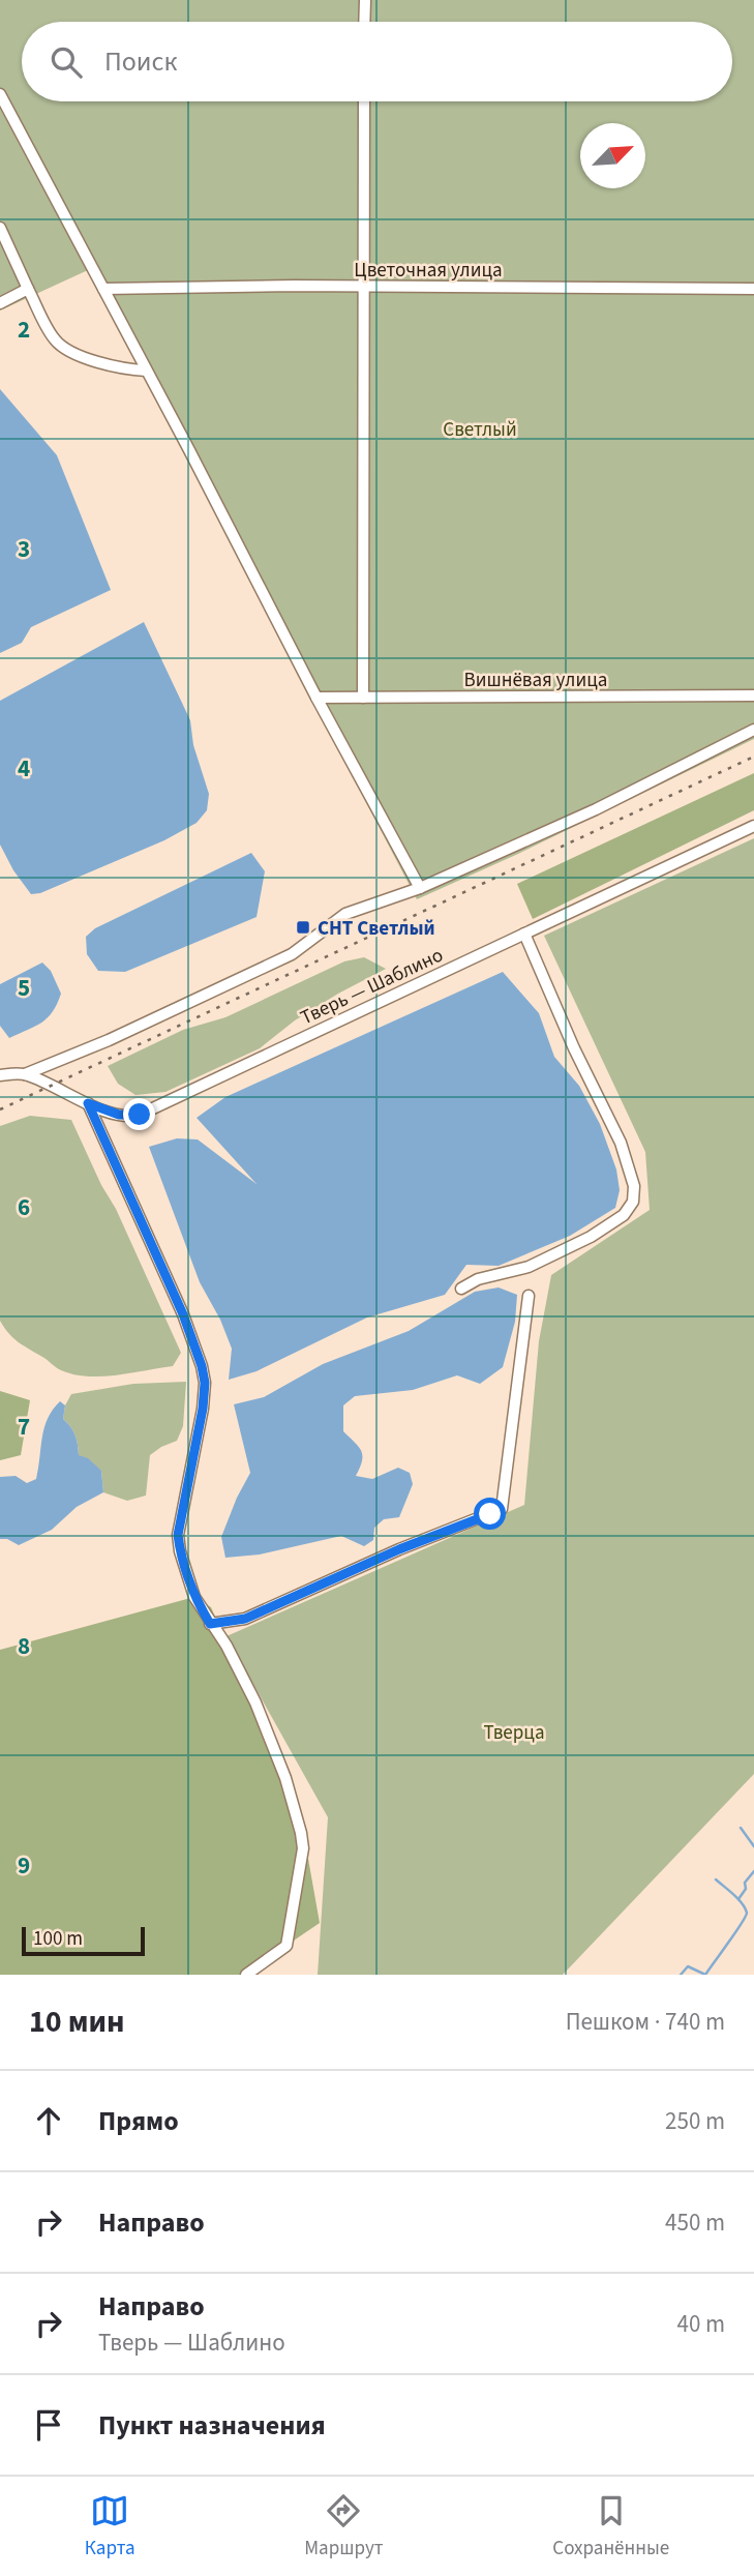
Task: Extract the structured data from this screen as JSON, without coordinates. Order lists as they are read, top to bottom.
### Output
{
  "streets": {
    "street": ["Цветочная улица", "Вишнёвая улица", "Тверь — Шаблино"]
  },
  "parks": ["Светлый", "Тверца"],
  "places": {
    "transit": ["СНТ Светлый"]
  },
  "scale_bar": "100 m",
  "north": "top right",
  "page": {
    "search": "Поиск",
    "scale": "100 m",
    "heading": ["10 мин", "Пешком · 740 m"],
    "list": [
      ["Прямо", "250 m"],
      ["Направо", "450 m"],
      ["Направо", "Тверь — Шаблино", "40 m"],
      "Пункт назначения"
    ],
    "nav": ["Карта", "Маршрут", "Сохранённые"]
  },
  "grid": {
    "rows": [
      "2",
      "3",
      "4",
      "5",
      "6",
      "7",
      "8",
      "9"
    ]
  }
}
